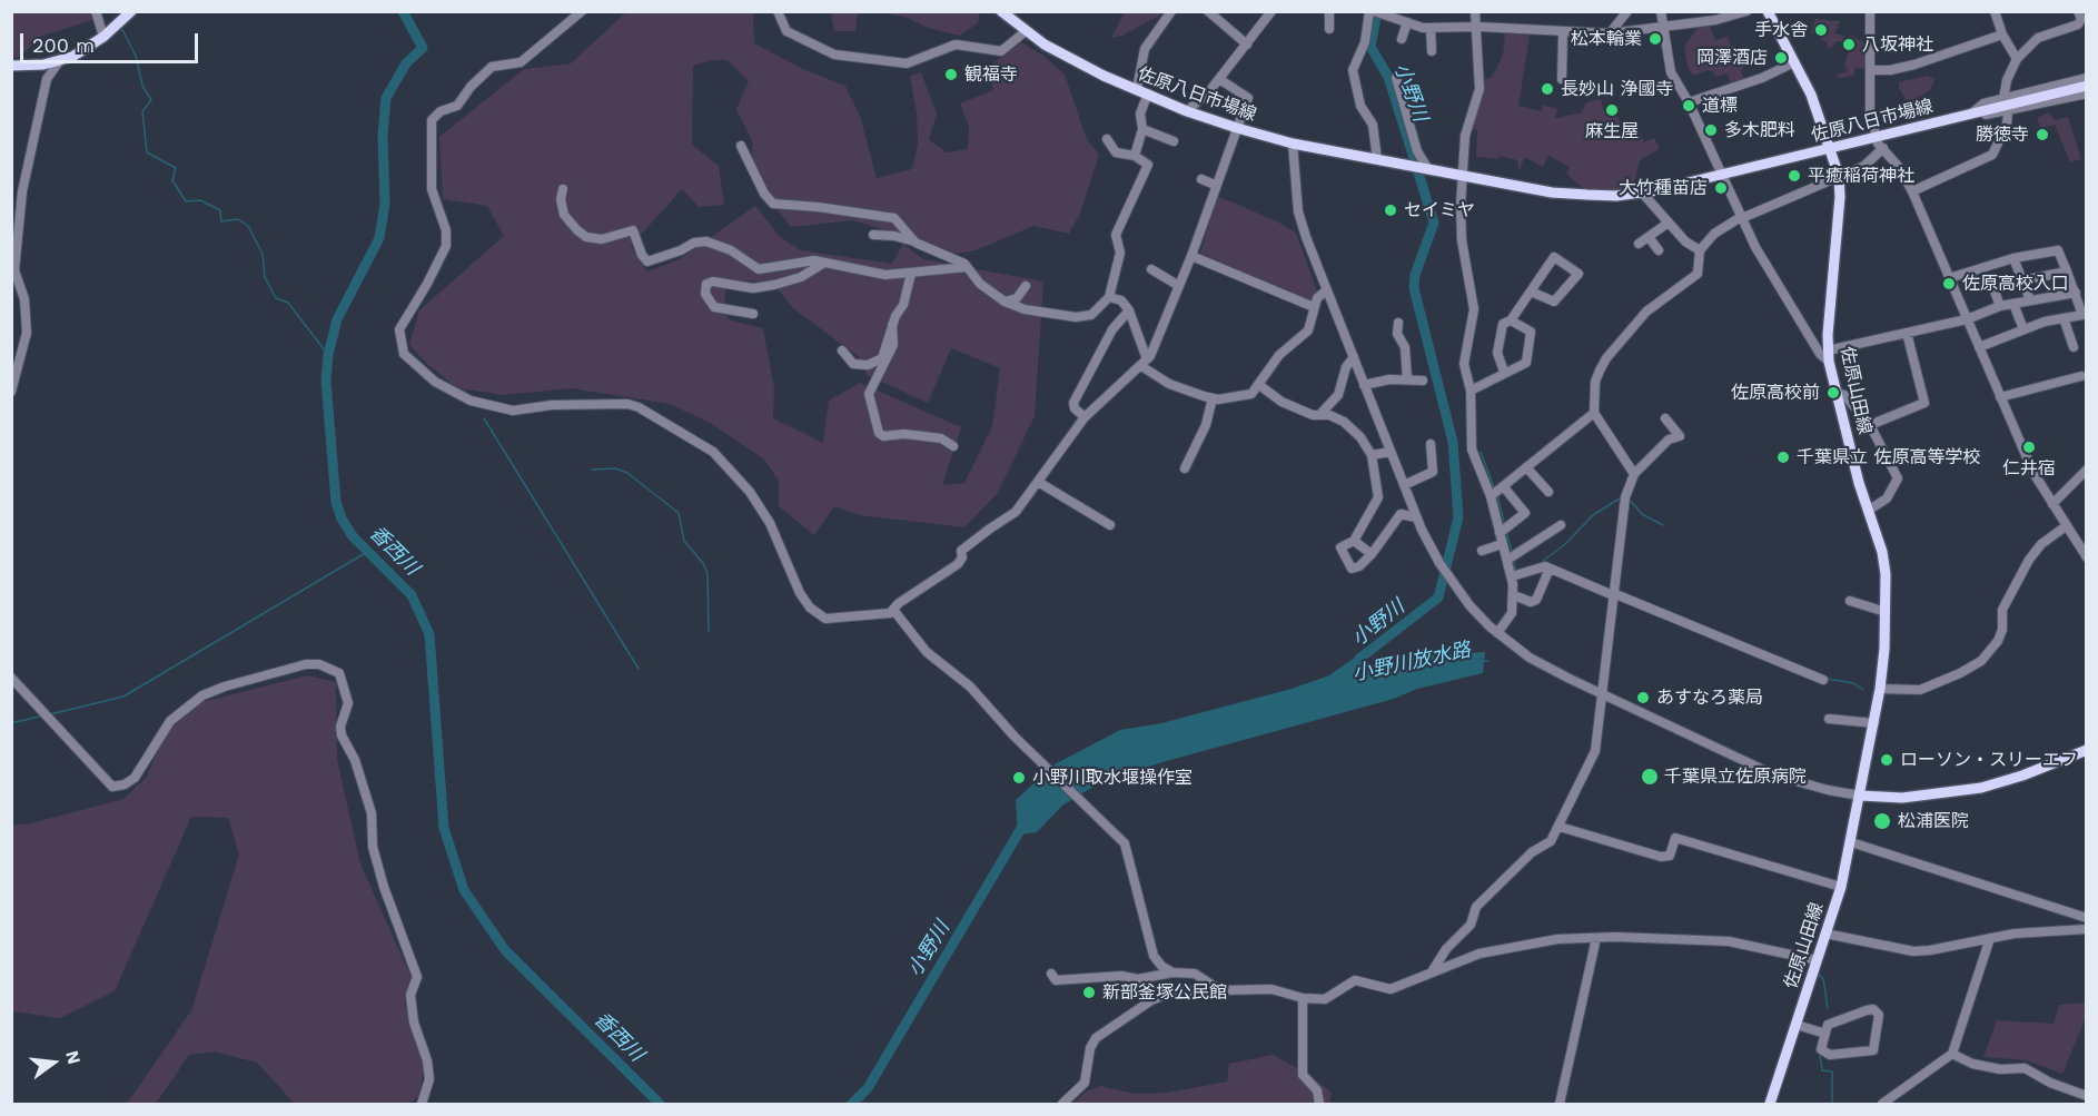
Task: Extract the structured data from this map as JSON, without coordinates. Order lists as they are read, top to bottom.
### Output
{
  "streets": {
    "main road": ["佐原八日市場線", "佐原山田線"]
  },
  "crossings": [
    ["佐原八日市場線", "佐原山田線"]
  ],
  "water": ["小野川", "香西川", "小野川放水路"],
  "places": [
    "手水舎",
    "松本輪業",
    "八坂神社",
    "岡澤酒店",
    "観福寺",
    "長妙山 浄國寺",
    "道標",
    "麻生屋",
    "多木肥料",
    "勝徳寺",
    "平癒稲荷神社",
    "大竹種苗店",
    "セイミヤ",
    "佐原高校入口",
    "佐原高校前",
    "仁井宿",
    "千葉県立 佐原高等学校",
    "あすなろ薬局",
    "ローソン・スリーエフ",
    "千葉県立佐原病院",
    "小野川取水堰操作室",
    "松浦医院",
    "新部釜塚公民館"
  ],
  "scale_bar": "200 m",
  "north": "right"
}
